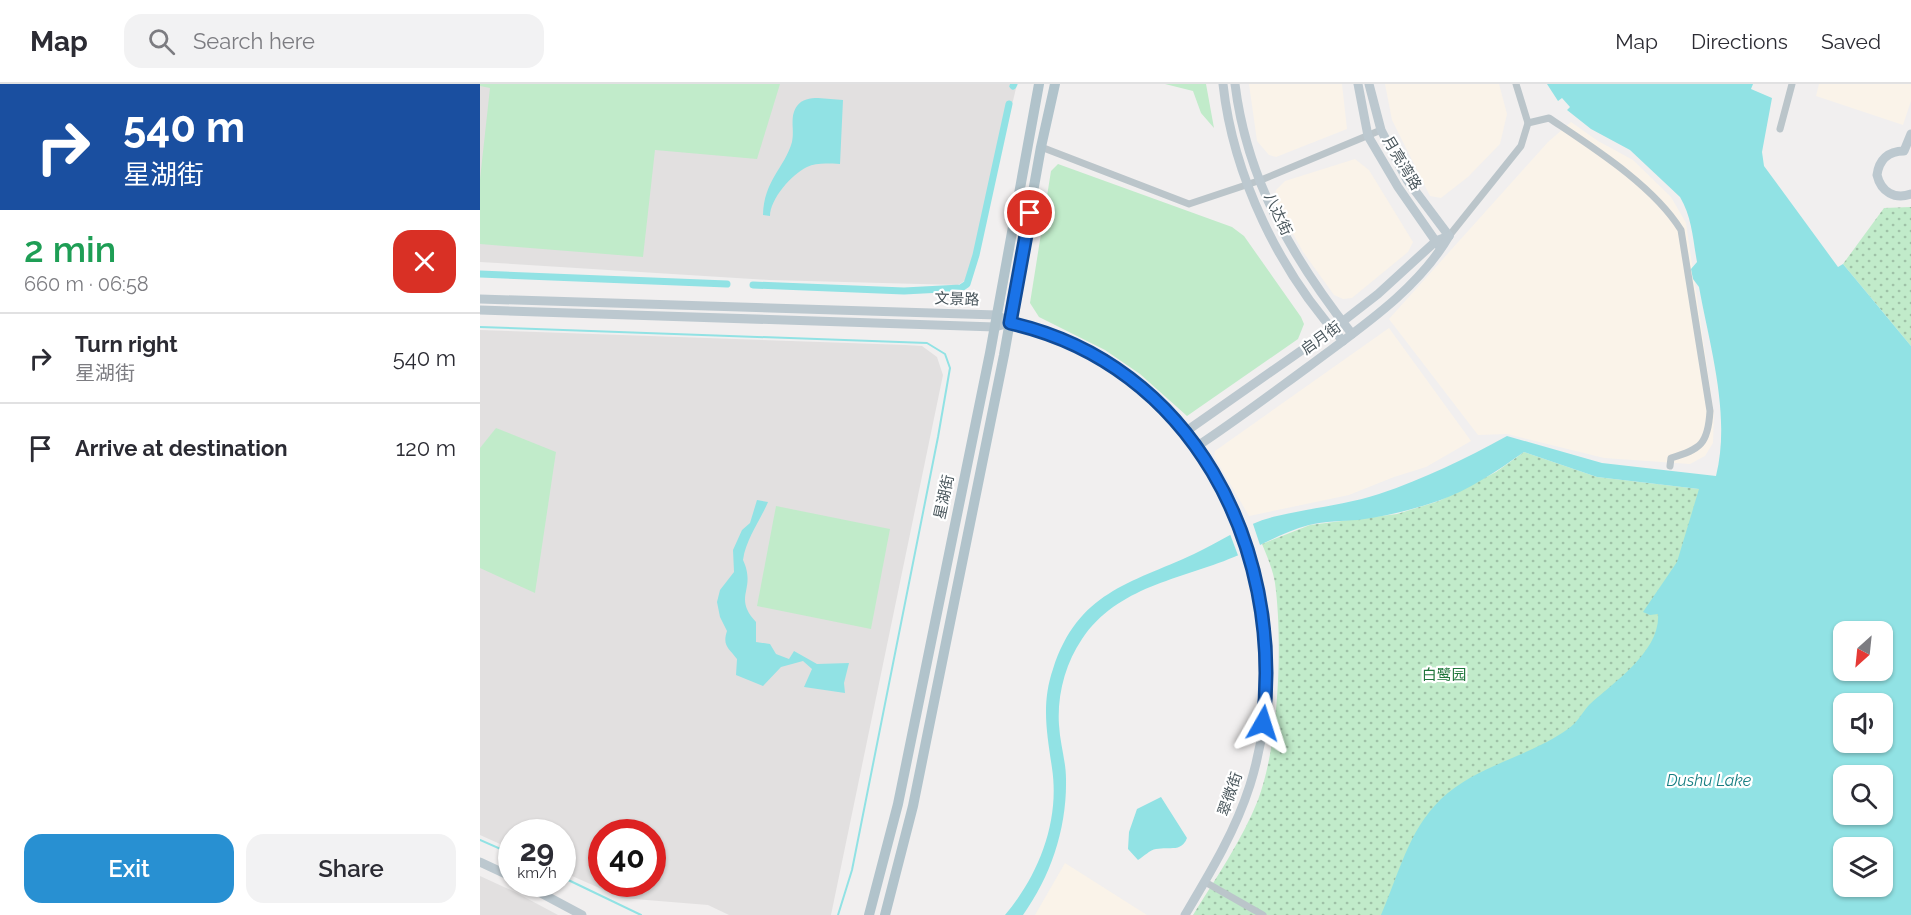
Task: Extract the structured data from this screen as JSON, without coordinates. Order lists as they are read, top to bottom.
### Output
{
  "streets": {
    "main road": ["星湖街"],
    "street": [
      "月亮湾路",
      "八达街",
      "文景路",
      "启月街",
      "翠微街"
    ]
  },
  "crossings": [
    ["月亮湾路", "启月街"],
    ["八达街", "启月街"],
    ["文景路", "星湖街"],
    ["文景路", "翠微街"],
    ["启月街", "翠微街"],
    ["星湖街", "翠微街"]
  ],
  "water": ["Dushu Lake"],
  "parks": ["白鹭园"],
  "north": "bottom left",
  "page": {
    "header": "Map",
    "search": "Search here",
    "nav": ["Map", "Directions", "Saved"],
    "turn": ["540 m", "星湖街"],
    "heading": ["2 min", "660 m · 06:58"],
    "list": [
      {
        "name": "Turn right",
        "note": "星湖街",
        "value": "540 m"
      },
      {
        "name": "Arrive at destination",
        "value": "120 m"
      }
    ],
    "speed": "29 km/h",
    "limit": "40",
    "buttons": ["Exit", "Share"]
  }
}
